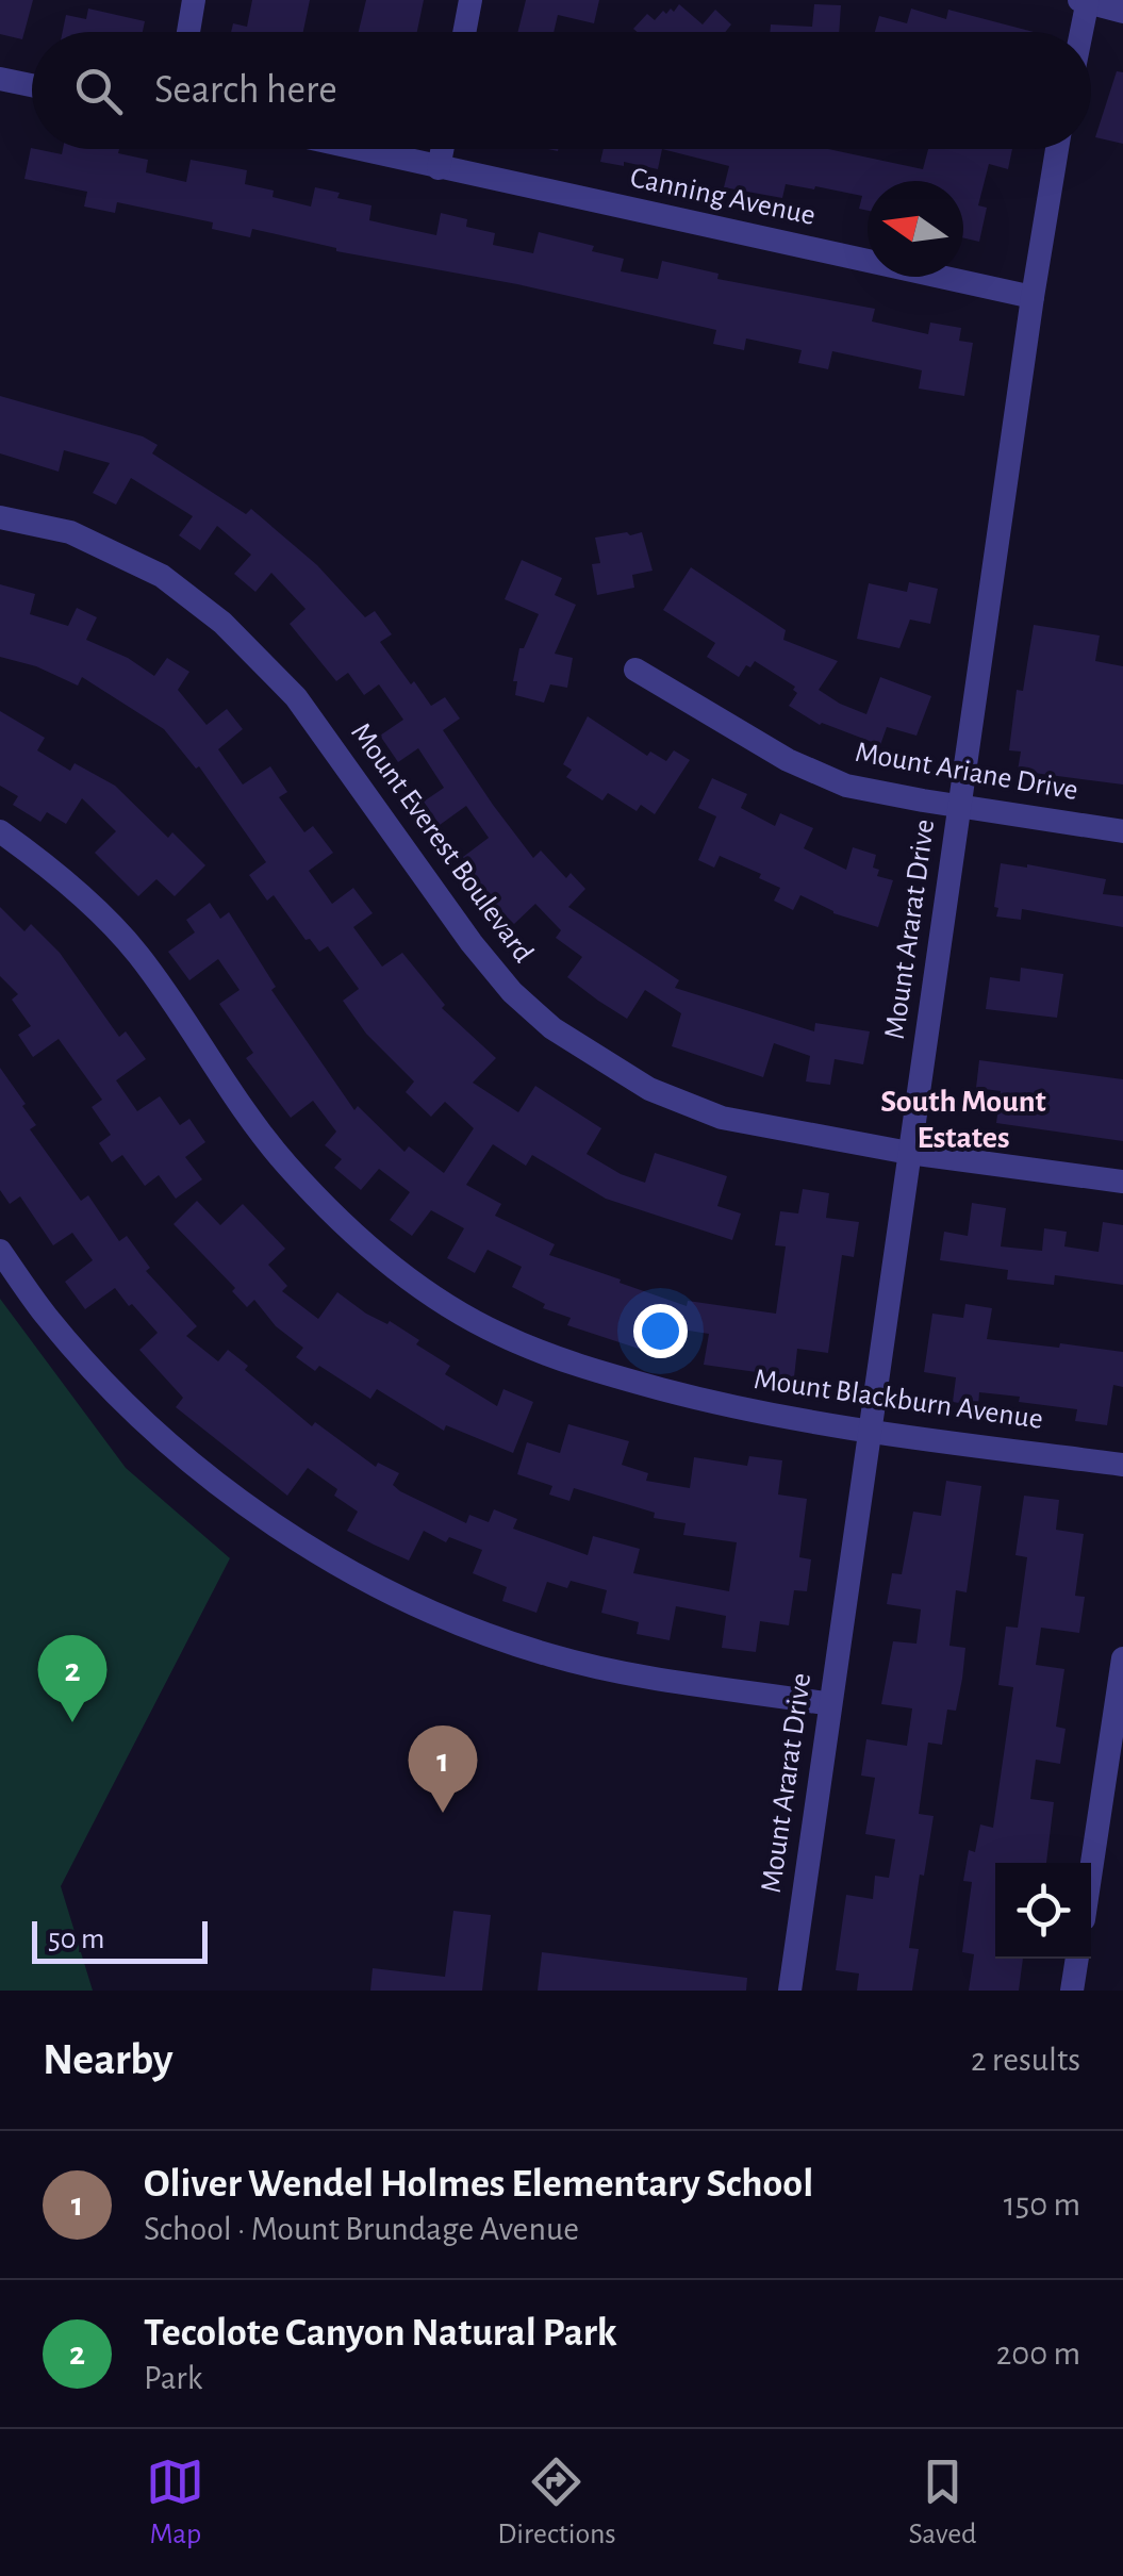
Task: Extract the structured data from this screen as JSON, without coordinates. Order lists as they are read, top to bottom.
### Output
{
  "streets": {
    "street": [
      "Canning Avenue",
      "Mount Ariane Drive",
      "Mount Everest Boulevard",
      "Mount Ararat Drive",
      "Mount Blackburn Avenue"
    ]
  },
  "crossings": [
    ["Canning Avenue", "Mount Ararat Drive"],
    ["Mount Ariane Drive", "Mount Ararat Drive"],
    ["Mount Everest Boulevard", "Mount Ararat Drive"],
    ["Mount Ararat Drive", "Mount Blackburn Avenue"]
  ],
  "districts": ["South Mount Estates"],
  "scale_bar": "50 m",
  "north": "left",
  "page": {
    "search": "Search here",
    "pins": ["2", "1"],
    "scale": "50 m",
    "heading": ["Nearby", "2 results"],
    "list": [
      {
        "mark": "1",
        "name": "Oliver Wendel Holmes Elementary School",
        "note": "School · Mount Brundage Avenue",
        "value": "150 m"
      },
      {
        "mark": "2",
        "name": "Tecolote Canyon Natural Park",
        "note": "Park",
        "value": "200 m"
      }
    ],
    "nav": ["Map", "Directions", "Saved"]
  }
}
